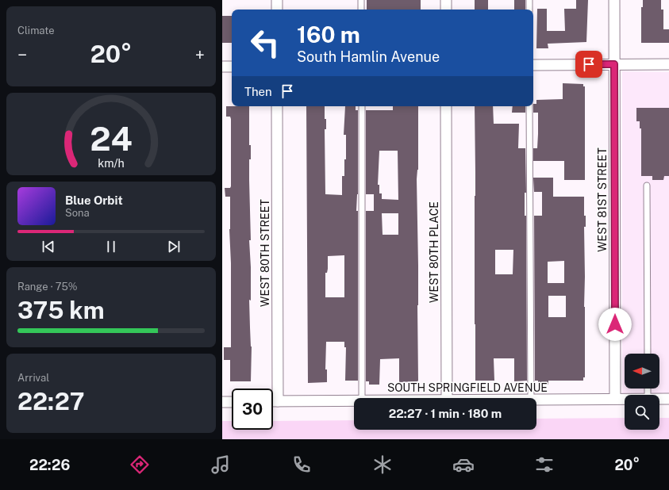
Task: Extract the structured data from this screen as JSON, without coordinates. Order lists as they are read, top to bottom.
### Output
{
  "streets": {
    "street": [
      "WEST 81ST STREET",
      "WEST 80TH PLACE",
      "WEST 80TH STREET",
      "SOUTH SPRINGFIELD AVENUE"
    ]
  },
  "crossings": [
    ["WEST 81ST STREET", "SOUTH SPRINGFIELD AVENUE"],
    ["WEST 80TH STREET", "SOUTH SPRINGFIELD AVENUE"]
  ],
  "north": "left",
  "page": {
    "tile": [
      "Climate",
      ["Range · 75%", "375 km"],
      ["Arrival", "22:27"]
    ],
    "turn": ["160 m", "South Hamlin Avenue"],
    "heat": ["−", "20°", "+"],
    "then": "Then",
    "song": ["Blue Orbit", "Sona"],
    "limit": "30",
    "trip": "22:27 · 1 min · 180 m",
    "tabs": ["22:26", "20°"],
    "gauge": ["24", "km/h"]
  }
}
